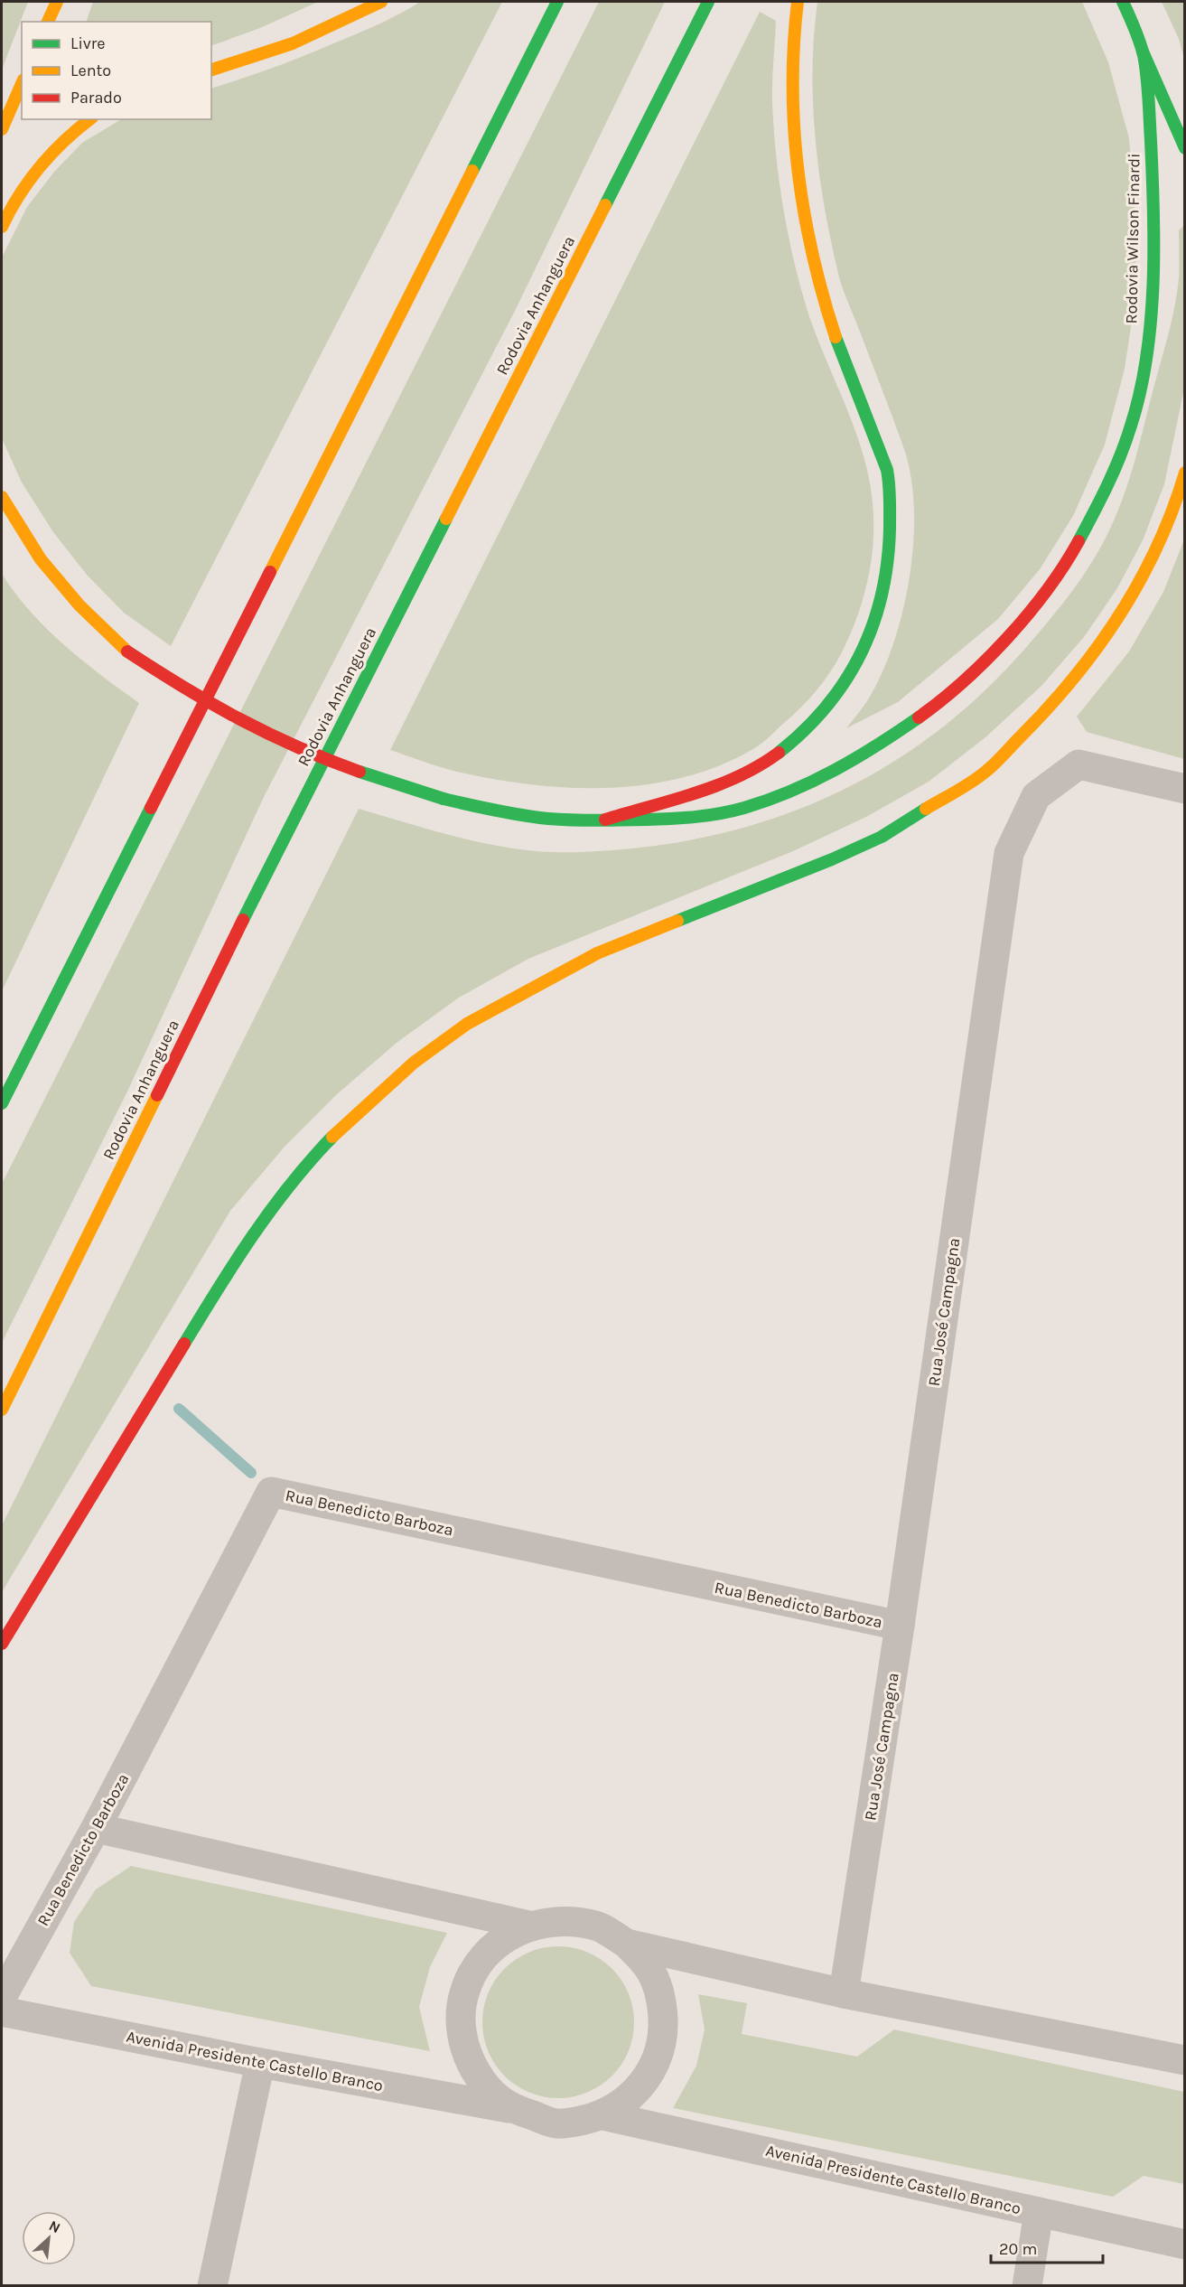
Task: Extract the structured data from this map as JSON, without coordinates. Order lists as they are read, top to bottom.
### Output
{
  "streets": {
    "main road": ["Rodovia Wilson Finardi", "Rodovia Anhanguera"],
    "street": ["Rua José Campagna", "Rua Benedicto Barboza", "Avenida Presidente Castello Branco"]
  },
  "crossings": [
    ["Rua José Campagna", "Rua Benedicto Barboza"]
  ],
  "legend": ["Livre", "Lento", "Parado"],
  "scale_bar": "20 m",
  "north": "top right"
}
